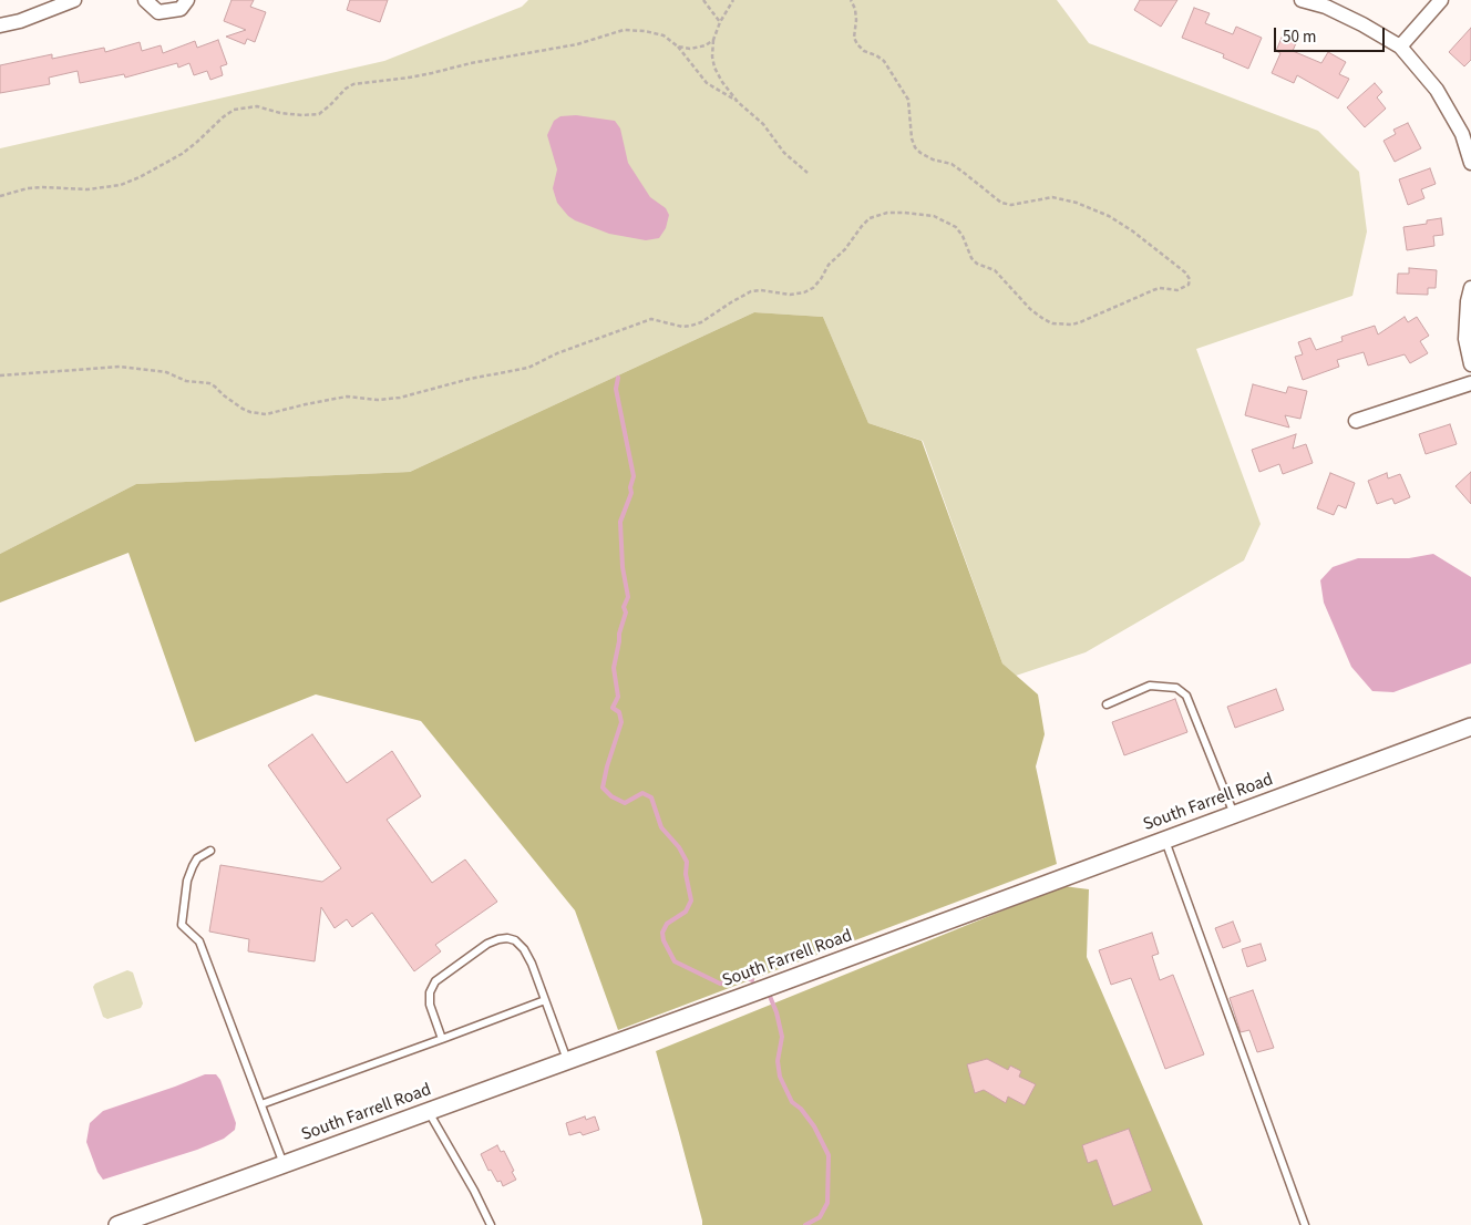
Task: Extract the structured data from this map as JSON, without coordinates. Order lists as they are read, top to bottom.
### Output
{
  "streets": {
    "street": ["South Farrell Road"]
  },
  "scale_bar": "50 m"
}
